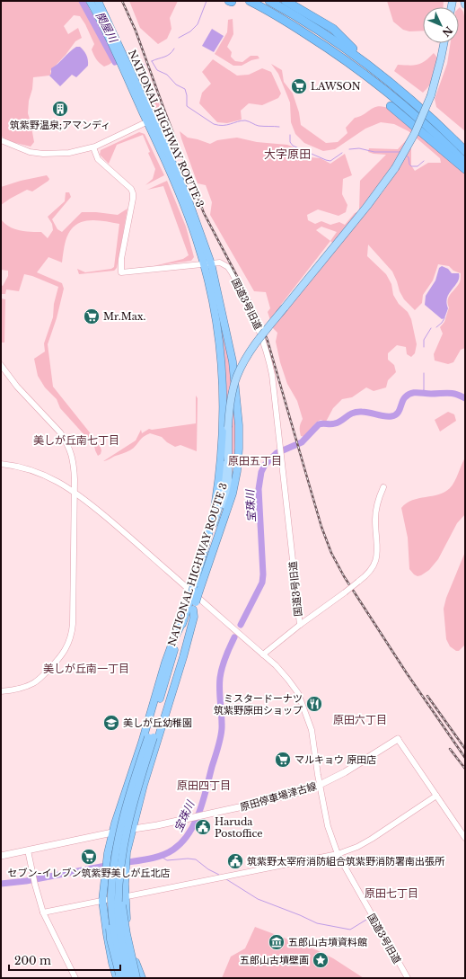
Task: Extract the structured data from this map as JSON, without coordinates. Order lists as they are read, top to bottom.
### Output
{
  "streets": {
    "highway": ["NATIONAL HIGHWAY ROUTE 3"],
    "main road": ["原田停車場津古線"],
    "street": ["国道3号旧道"]
  },
  "crossings": [
    ["NATIONAL HIGHWAY ROUTE 3", "国道3号旧道"],
    ["国道3号旧道", "原田停車場津古線"]
  ],
  "districts": [
    "大字原田",
    "美しが丘南七丁目",
    "原田五丁目",
    "美しが丘南一丁目",
    "原田六丁目",
    "原田四丁目",
    "原田七丁目"
  ],
  "water": ["関屋川", "宝珠川"],
  "places": {
    "supermarket": [
      "LAWSON",
      "Mr.Max.",
      "マルキョウ 原田店",
      "セブン-イレブン筑紫野美しが丘北店"
    ],
    "building": ["筑紫野温泉;アマンディ"],
    "restaurant": ["ミスタードーナツ 筑紫野原田ショップ"],
    "school or university": ["美しが丘幼稚園"],
    "public building": ["Haruda Postoffice", "筑紫野太宰府消防組合筑紫野消防署南出張所"],
    "museum": ["五郎山古墳資料館"],
    "place": ["五郎山古墳壁画"]
  },
  "scale_bar": "200 m",
  "north": "bottom right"
}
